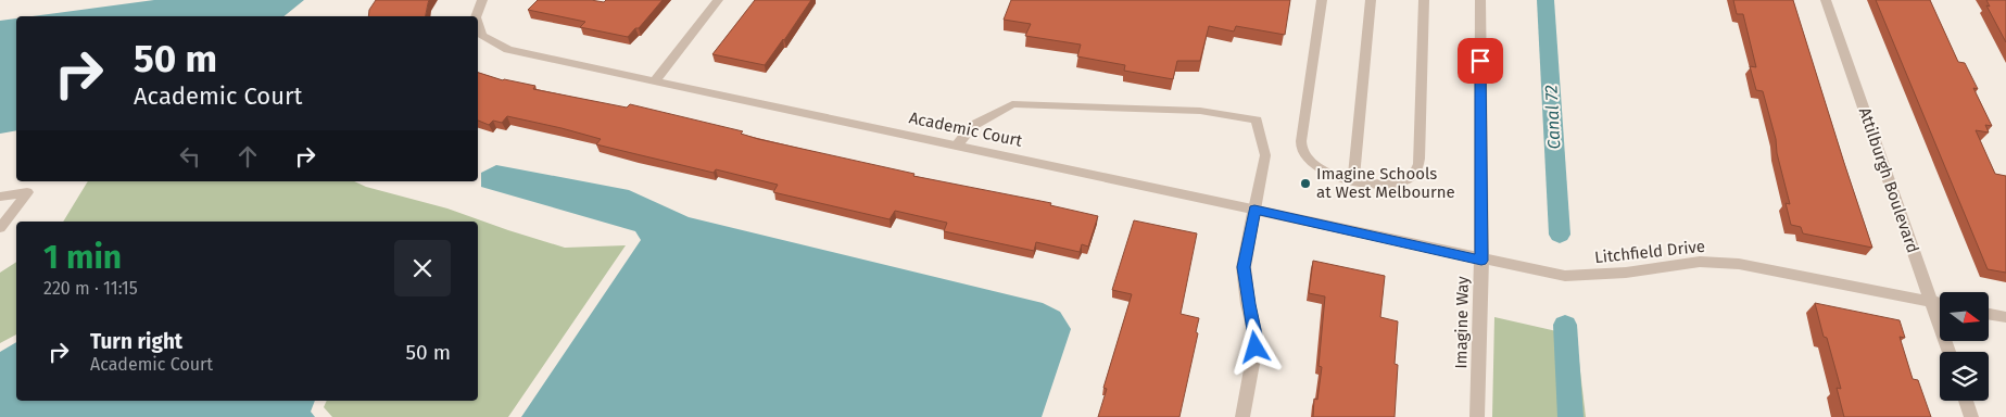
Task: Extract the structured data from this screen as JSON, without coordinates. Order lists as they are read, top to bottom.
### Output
{
  "streets": {
    "street": [
      "Academic Court",
      "Attilburgh Boulevard",
      "Litchfield Drive",
      "Imagine Way"
    ]
  },
  "crossings": [
    ["Academic Court", "Litchfield Drive"],
    ["Academic Court", "Imagine Way"],
    ["Attilburgh Boulevard", "Litchfield Drive"],
    ["Litchfield Drive", "Imagine Way"]
  ],
  "water": ["Canal 72"],
  "places": ["Imagine Schools at West Melbourne"],
  "north": "right",
  "page": {
    "turn": ["50 m", "Academic Court"],
    "heading": ["1 min", "220 m · 11:15"],
    "list": [
      {
        "name": "Turn right",
        "note": "Academic Court",
        "value": "50 m"
      }
    ]
  }
}
